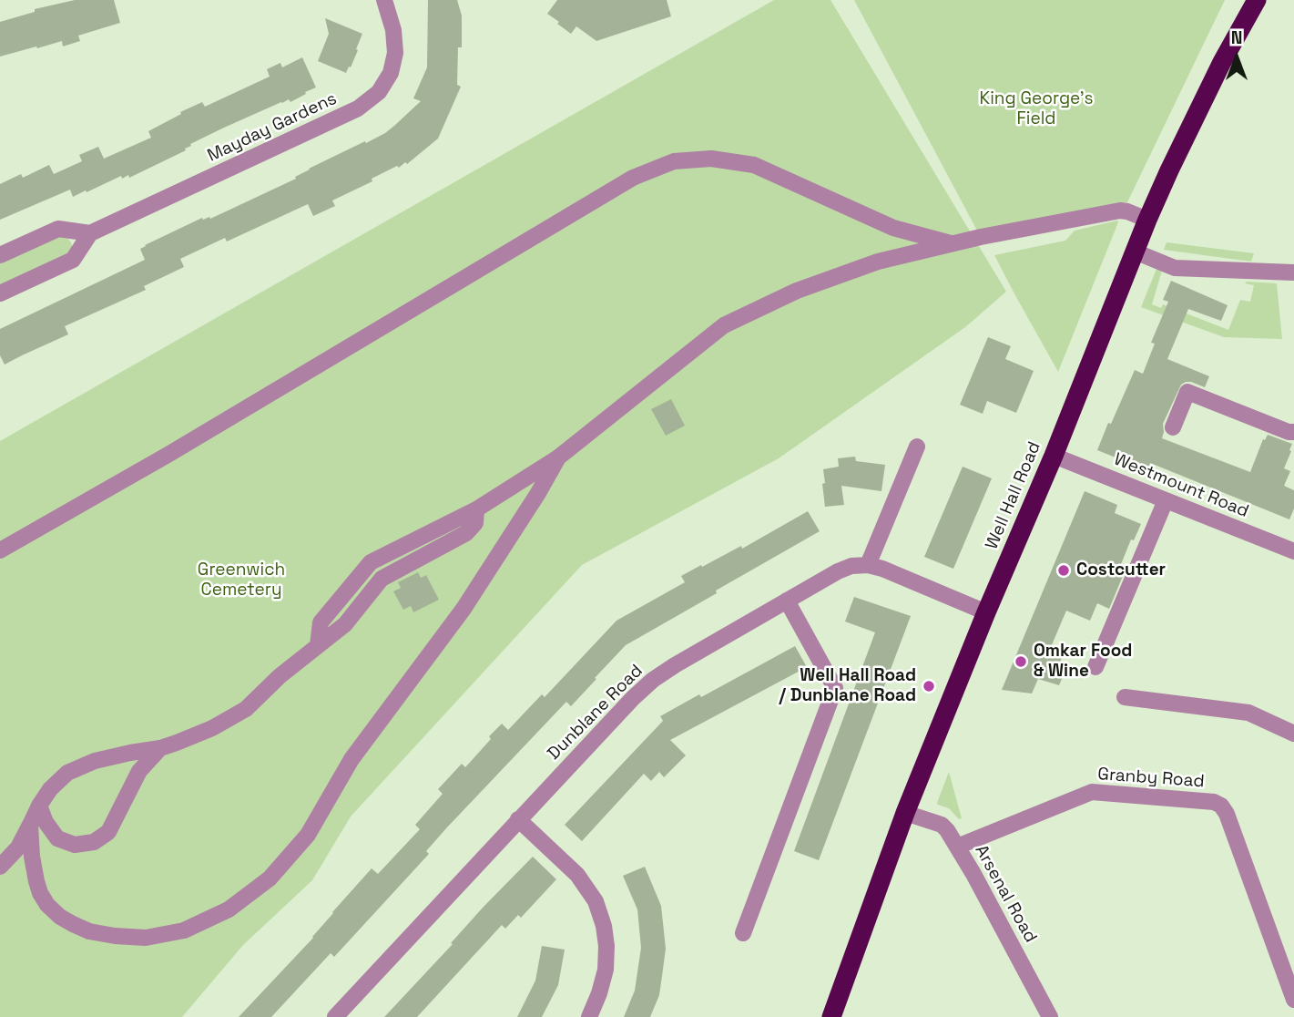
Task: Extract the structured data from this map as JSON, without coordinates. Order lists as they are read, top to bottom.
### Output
{
  "streets": {
    "highway": ["Well Hall Road"],
    "street": [
      "Mayday Gardens",
      "Westmount Road",
      "Dunblane Road",
      "Granby Road",
      "Arsenal Road"
    ]
  },
  "crossings": [
    ["Westmount Road", "Well Hall Road"],
    ["Well Hall Road", "Arsenal Road"],
    ["Granby Road", "Arsenal Road"]
  ],
  "parks": ["King George's Field", "Greenwich Cemetery"],
  "places": ["Costcutter", "Omkar Food & Wine", "Well Hall Road / Dunblane Road"],
  "north": "top"
}
